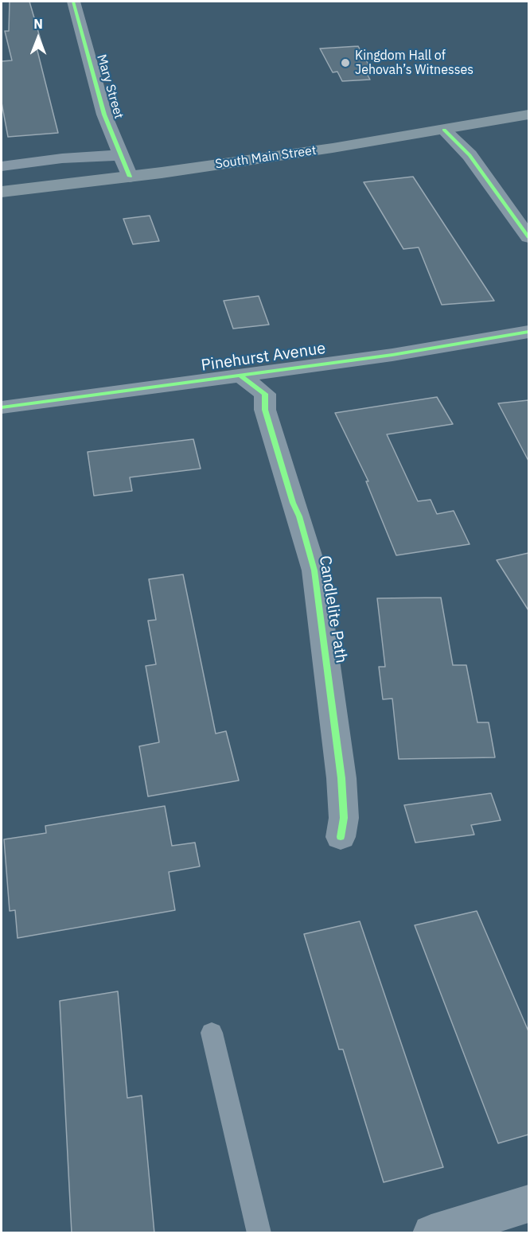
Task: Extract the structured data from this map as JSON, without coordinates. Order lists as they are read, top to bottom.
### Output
{
  "streets": {
    "main road": ["South Main Street"],
    "street": ["Mary Street", "Pinehurst Avenue", "Candlelite Path"]
  },
  "crossings": [
    ["Mary Street", "South Main Street"],
    ["Pinehurst Avenue", "Candlelite Path"]
  ],
  "places": ["Kingdom Hall of Jehovah’s Witnesses"],
  "north": "top"
}
